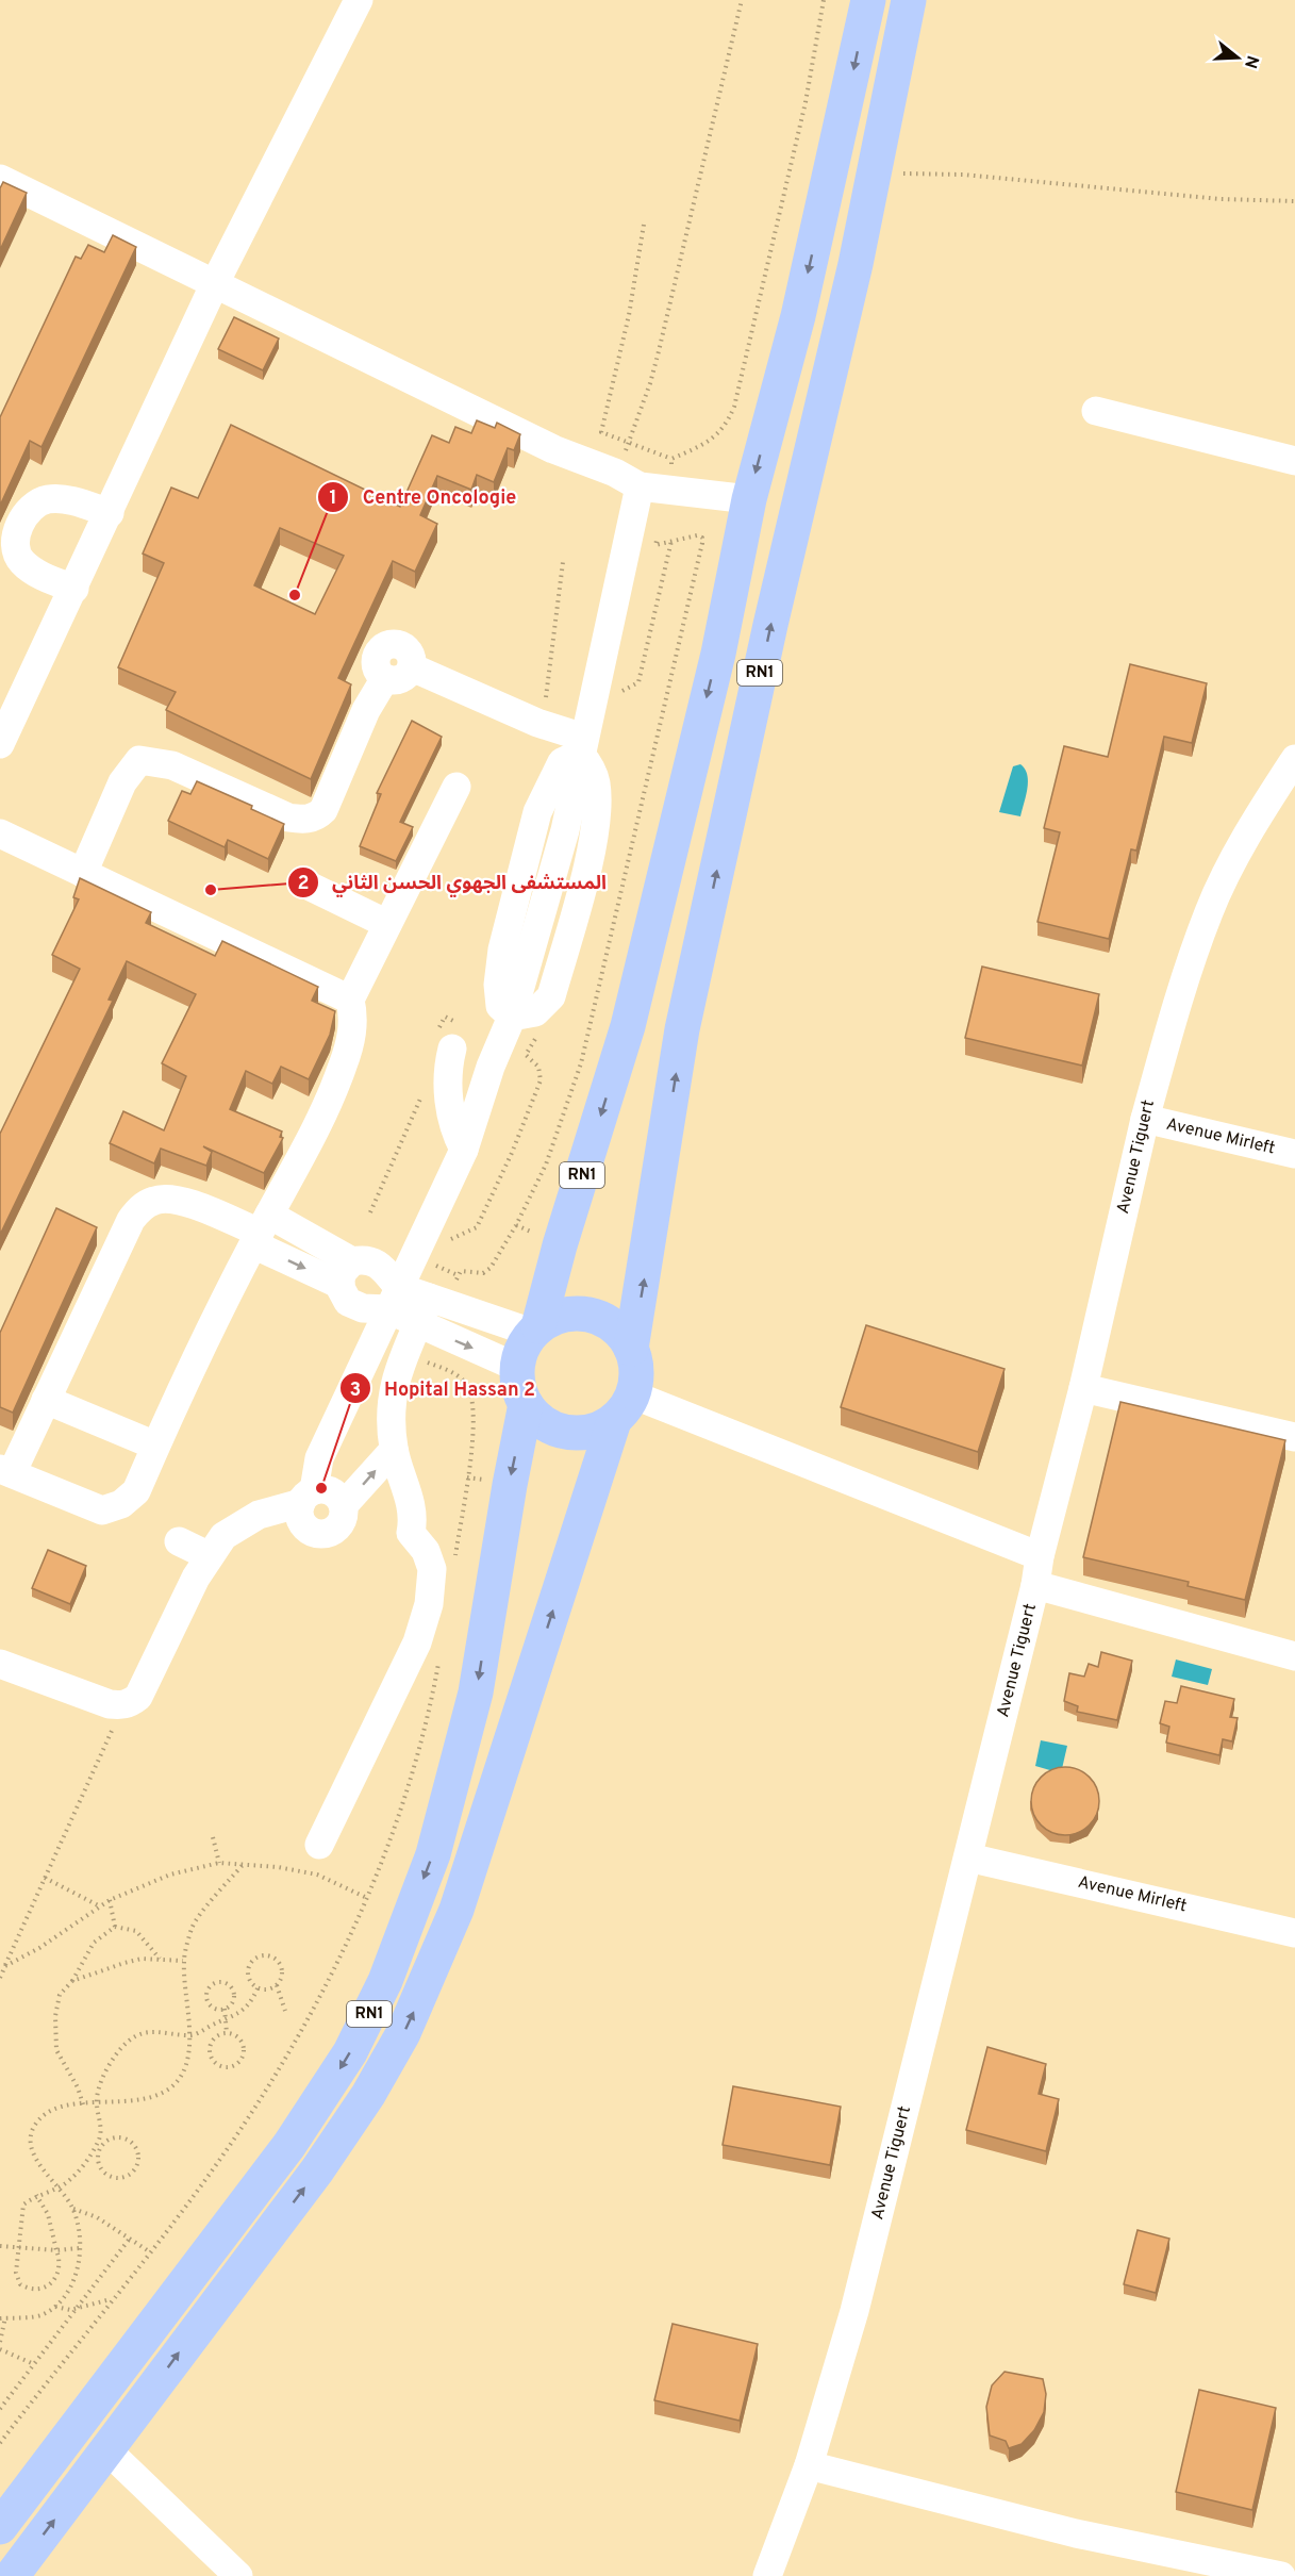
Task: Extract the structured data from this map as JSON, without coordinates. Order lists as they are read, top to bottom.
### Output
{
  "streets": {
    "highway": ["RN1"],
    "street": ["Avenue Mirleft", "Avenue Tiguert"]
  },
  "crossings": [
    ["Avenue Mirleft", "Avenue Tiguert"]
  ],
  "places": ["Centre Oncologie", "المستشفى الجهوي الحسن الثاني", "Hopital Hassan 2"],
  "north": "right"
}
